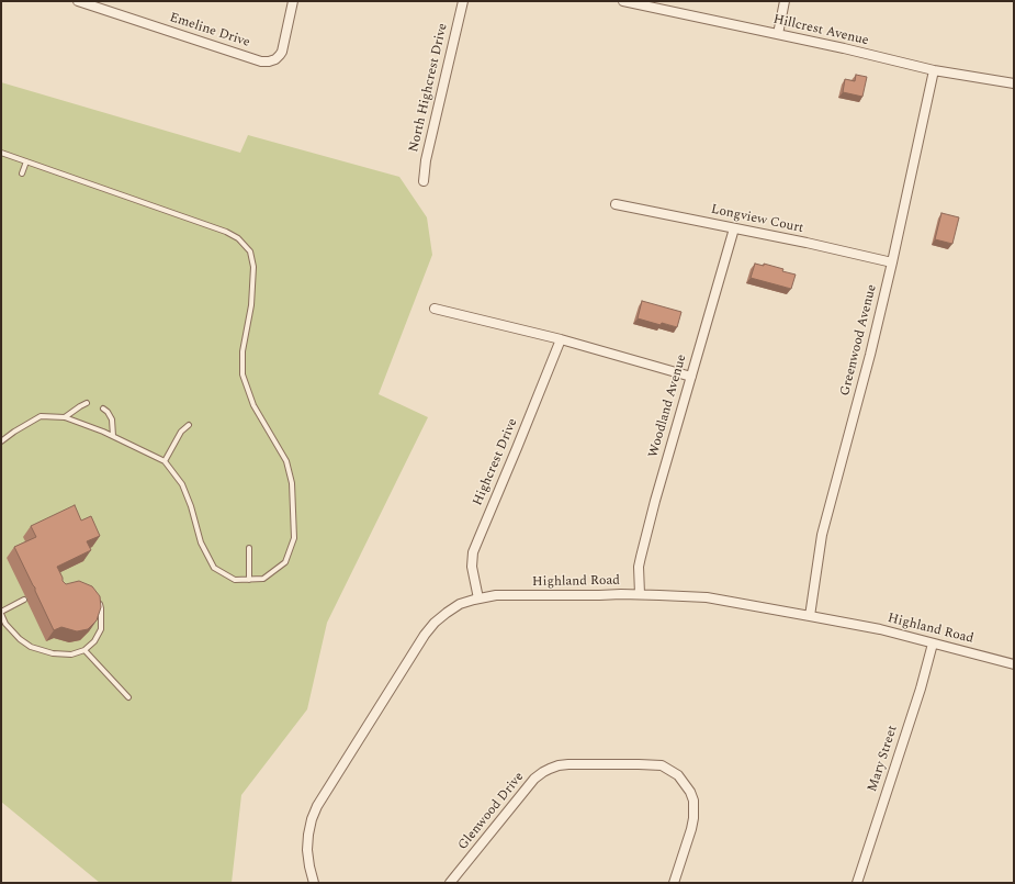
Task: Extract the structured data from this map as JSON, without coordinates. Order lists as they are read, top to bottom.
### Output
{
  "streets": {
    "street": [
      "Emeline Drive",
      "Hillcrest Avenue",
      "North Highcrest Drive",
      "Longview Court",
      "Greenwood Avenue",
      "Woodland Avenue",
      "Highcrest Drive",
      "Highland Road",
      "Mary Street",
      "Glenwood Drive"
    ]
  },
  "crossings": [
    ["Hillcrest Avenue", "Greenwood Avenue"],
    ["Longview Court", "Greenwood Avenue"],
    ["Longview Court", "Woodland Avenue"],
    ["Greenwood Avenue", "Highland Road"],
    ["Woodland Avenue", "Highland Road"],
    ["Highcrest Drive", "Highland Road"],
    ["Highland Road", "Mary Street"]
  ]
}
